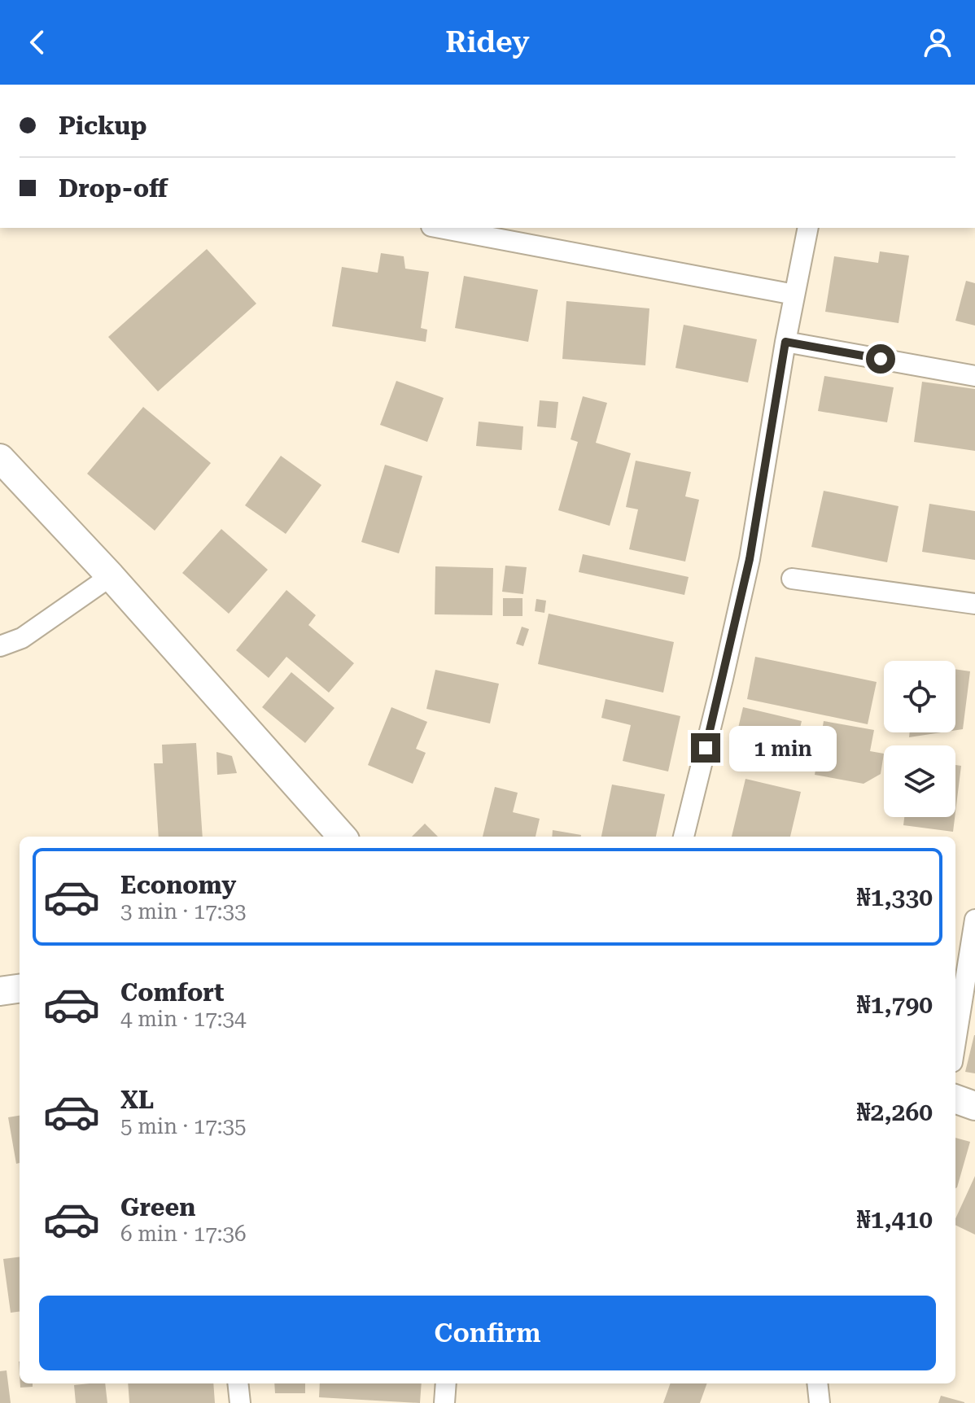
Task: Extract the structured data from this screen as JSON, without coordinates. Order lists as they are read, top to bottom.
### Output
{
  "page": {
    "header": "Ridey",
    "banner": ["Pickup", "Drop-off"],
    "bubble": "1 min",
    "list": [
      {
        "name": "Economy",
        "note": "3 min · 17:33",
        "value": "₦1,330"
      },
      {
        "name": "Comfort",
        "note": "4 min · 17:34",
        "value": "₦1,790"
      },
      {
        "name": "XL",
        "note": "5 min · 17:35",
        "value": "₦2,260"
      },
      {
        "name": "Green",
        "note": "6 min · 17:36",
        "value": "₦1,410"
      }
    ],
    "buttons": "Confirm"
  }
}
